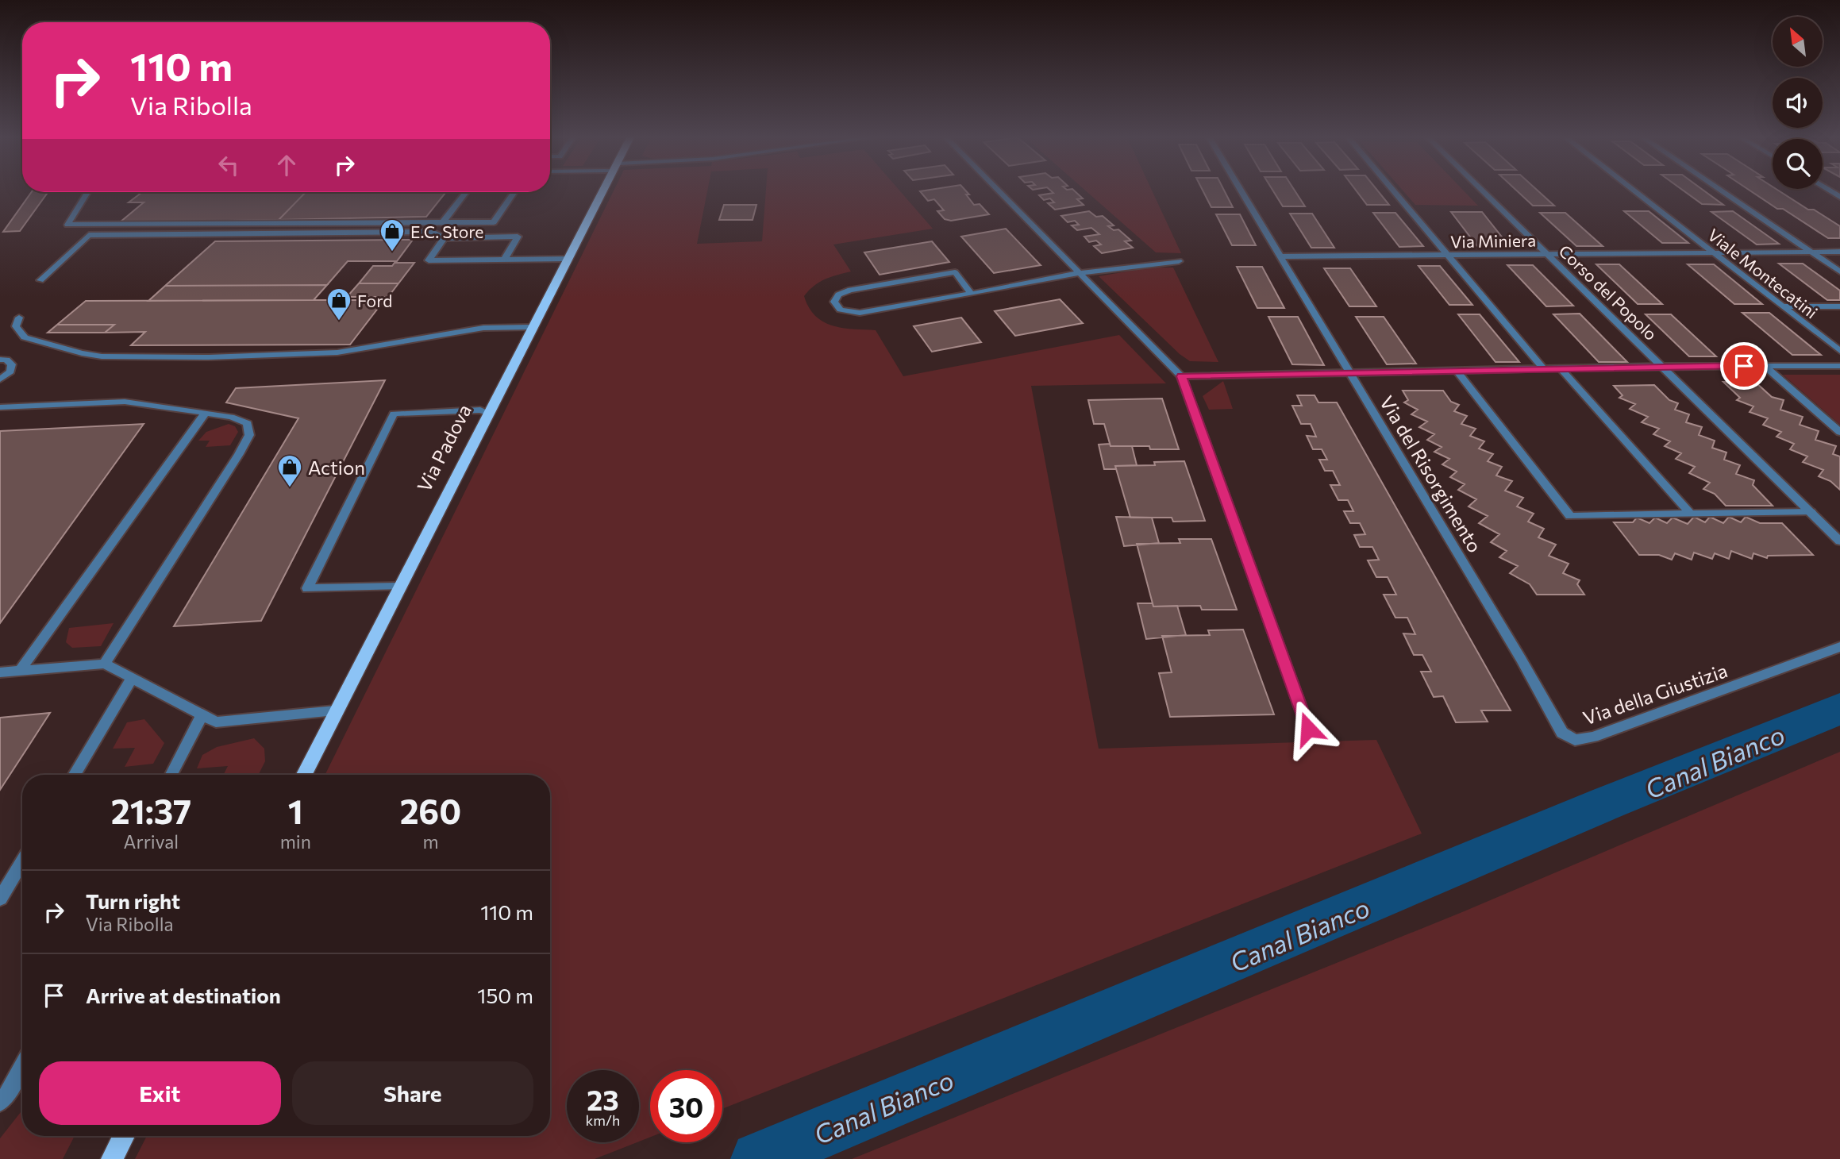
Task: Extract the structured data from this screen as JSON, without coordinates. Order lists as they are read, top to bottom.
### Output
{
  "streets": {
    "main road": ["Via Padova"],
    "street": [
      "Via Miniera",
      "Viale Montecatini",
      "Corso del Popolo",
      "Via del Risorgimento",
      "Via della Giustizia"
    ]
  },
  "crossings": [
    ["Via Miniera", "Viale Montecatini"],
    ["Via Miniera", "Corso del Popolo"],
    ["Via Miniera", "Via del Risorgimento"],
    ["Via del Risorgimento", "Via della Giustizia"]
  ],
  "water": ["Canal Bianco"],
  "places": {
    "shop": ["E.C. Store", "Ford", "Action"]
  },
  "north": "top left",
  "page": {
    "turn": ["110 m", "Via Ribolla"],
    "eta": [
      "21:37",
      "Arrival",
      "1",
      "min",
      "260",
      "m"
    ],
    "list": [
      {
        "name": "Turn right",
        "note": "Via Ribolla",
        "value": "110 m"
      },
      {
        "name": "Arrive at destination",
        "value": "150 m"
      }
    ],
    "buttons": ["Exit", "Share"],
    "speed": "23 km/h",
    "limit": "30"
  }
}
